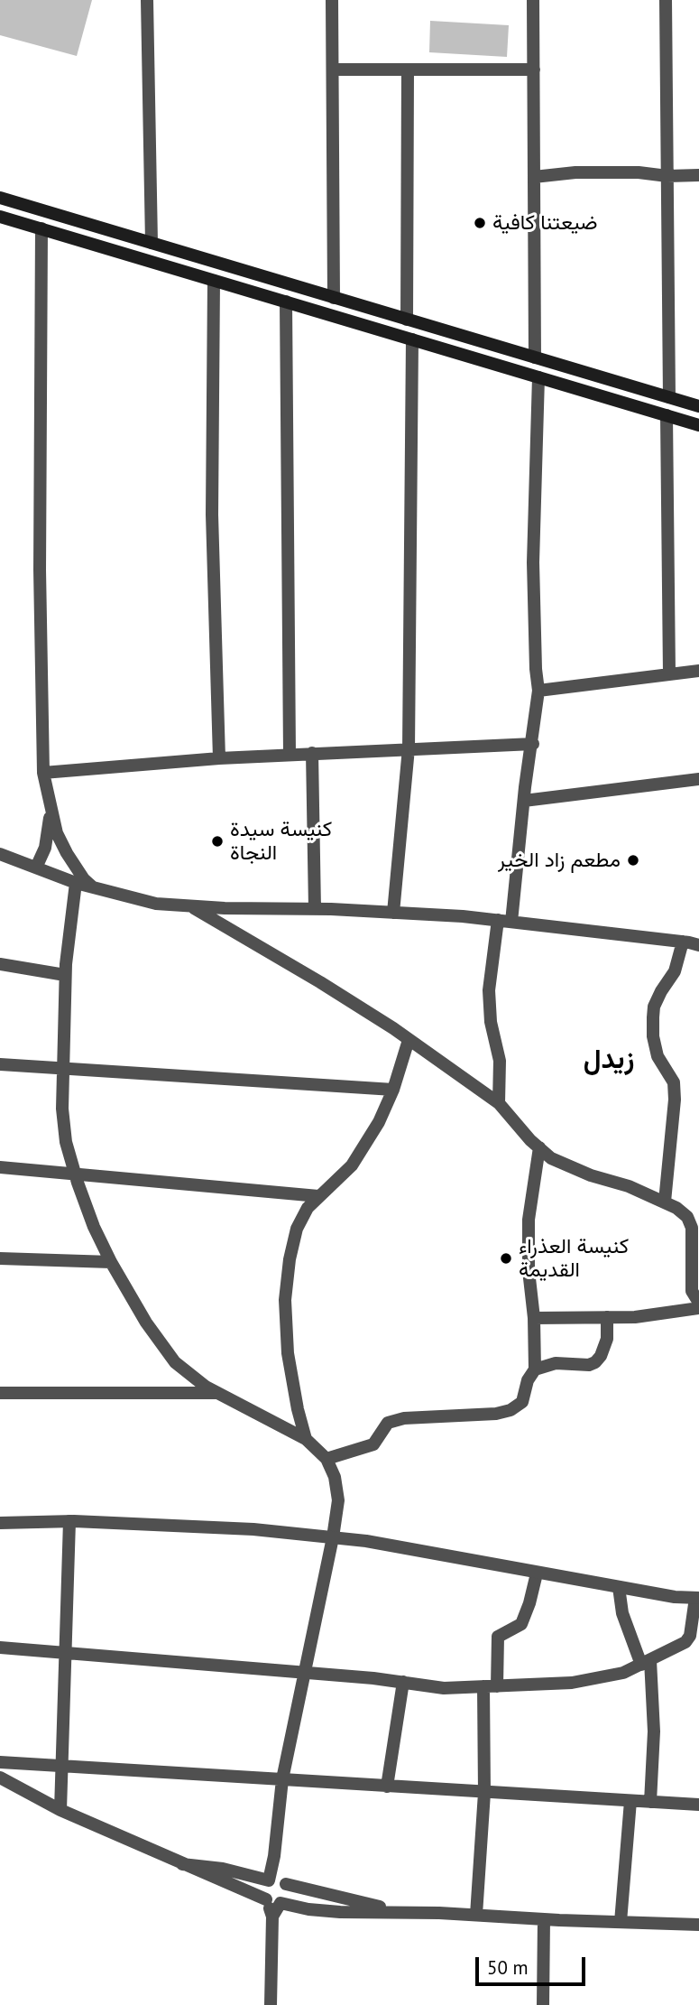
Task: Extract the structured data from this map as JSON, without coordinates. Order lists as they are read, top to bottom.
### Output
{
  "districts": ["زيدل"],
  "places": [
    "ضيعتنا كافية",
    "كنيسة سيدة النجاة",
    "مطعم زاد الخير",
    "كنيسة العذراء القديمة"
  ],
  "scale_bar": "50 m"
}
